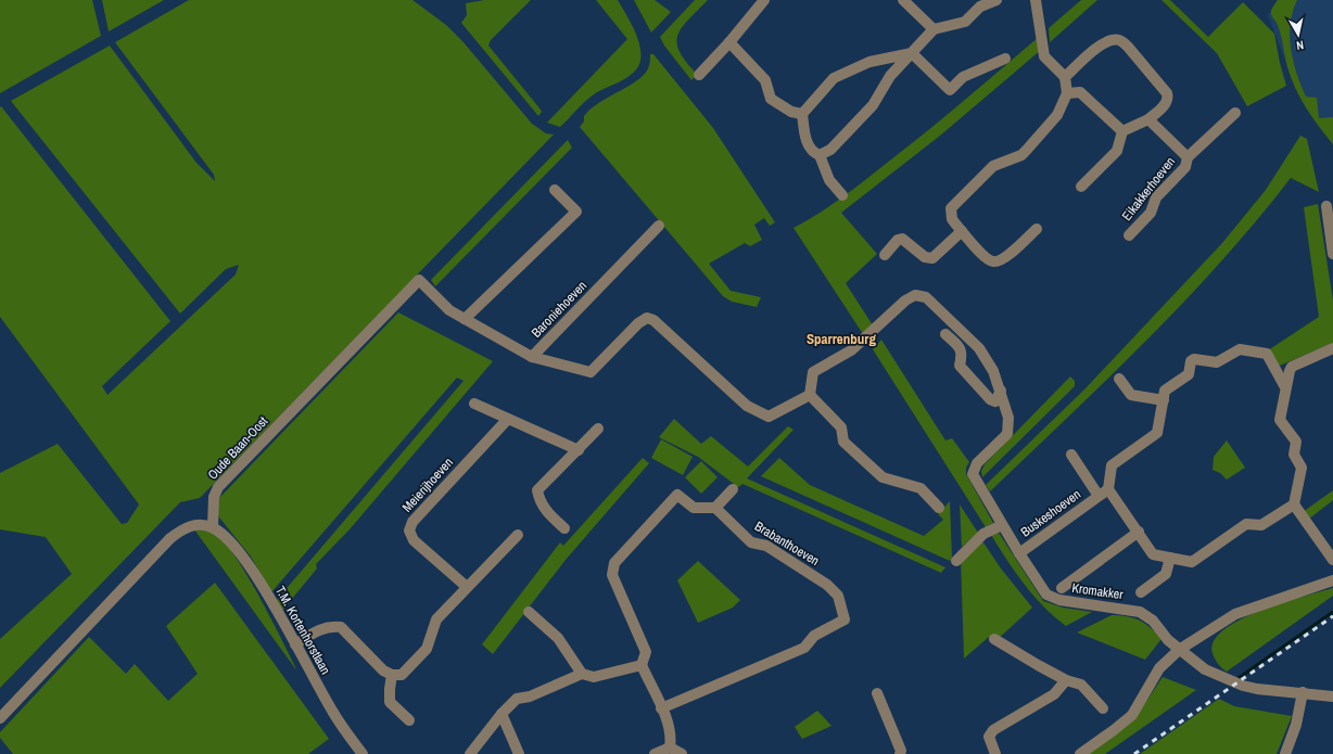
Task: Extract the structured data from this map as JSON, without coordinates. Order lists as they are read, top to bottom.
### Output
{
  "streets": {
    "street": [
      "Eikakkerhoeven",
      "Baroniehoeven",
      "Oude Baan-Oost",
      "Meierijhoeven",
      "Buskeshoeven",
      "Brabanthoeven",
      "Kromakker",
      "T.M. Kortenhorstlaan"
    ]
  },
  "crossings": [
    ["Baroniehoeven", "Oude Baan-Oost"],
    ["Oude Baan-Oost", "T.M. Kortenhorstlaan"],
    ["Buskeshoeven", "Kromakker"]
  ],
  "districts": ["Sparrenburg"],
  "north": "bottom"
}
